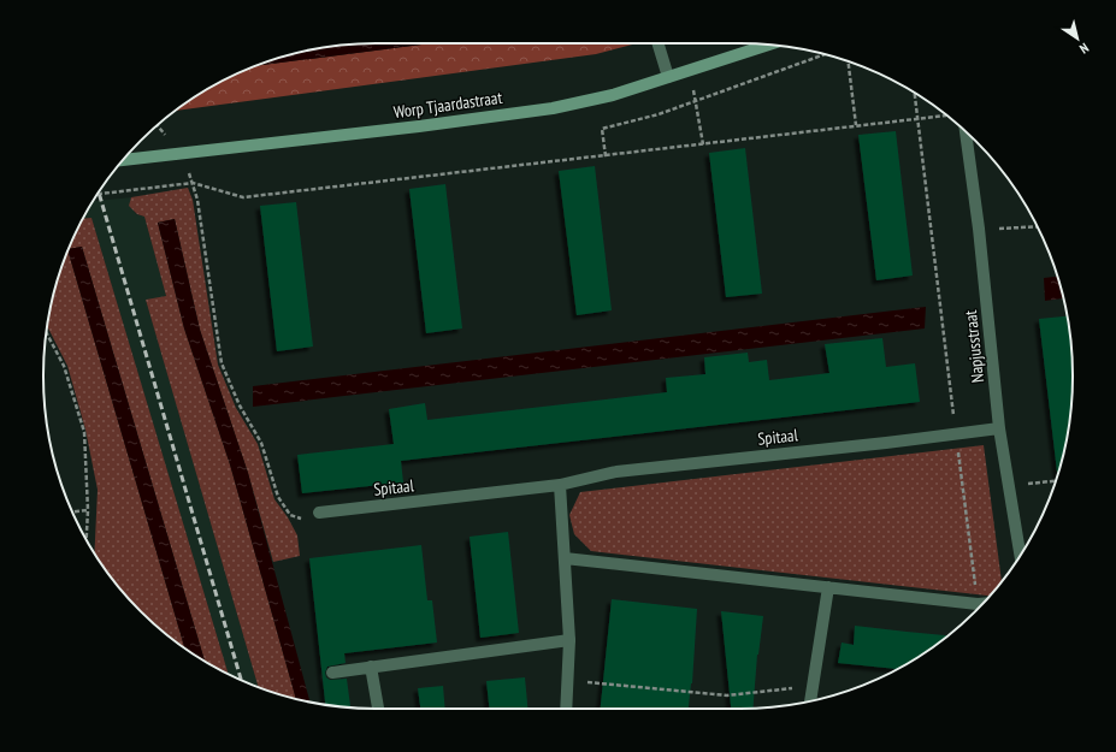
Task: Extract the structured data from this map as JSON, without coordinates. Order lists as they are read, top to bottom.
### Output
{
  "streets": {
    "main road": ["Worp Tjaardastraat"],
    "street": ["Napjusstraat", "Spitaal"]
  },
  "crossings": [
    ["Napjusstraat", "Spitaal"]
  ],
  "north": "bottom right"
}
